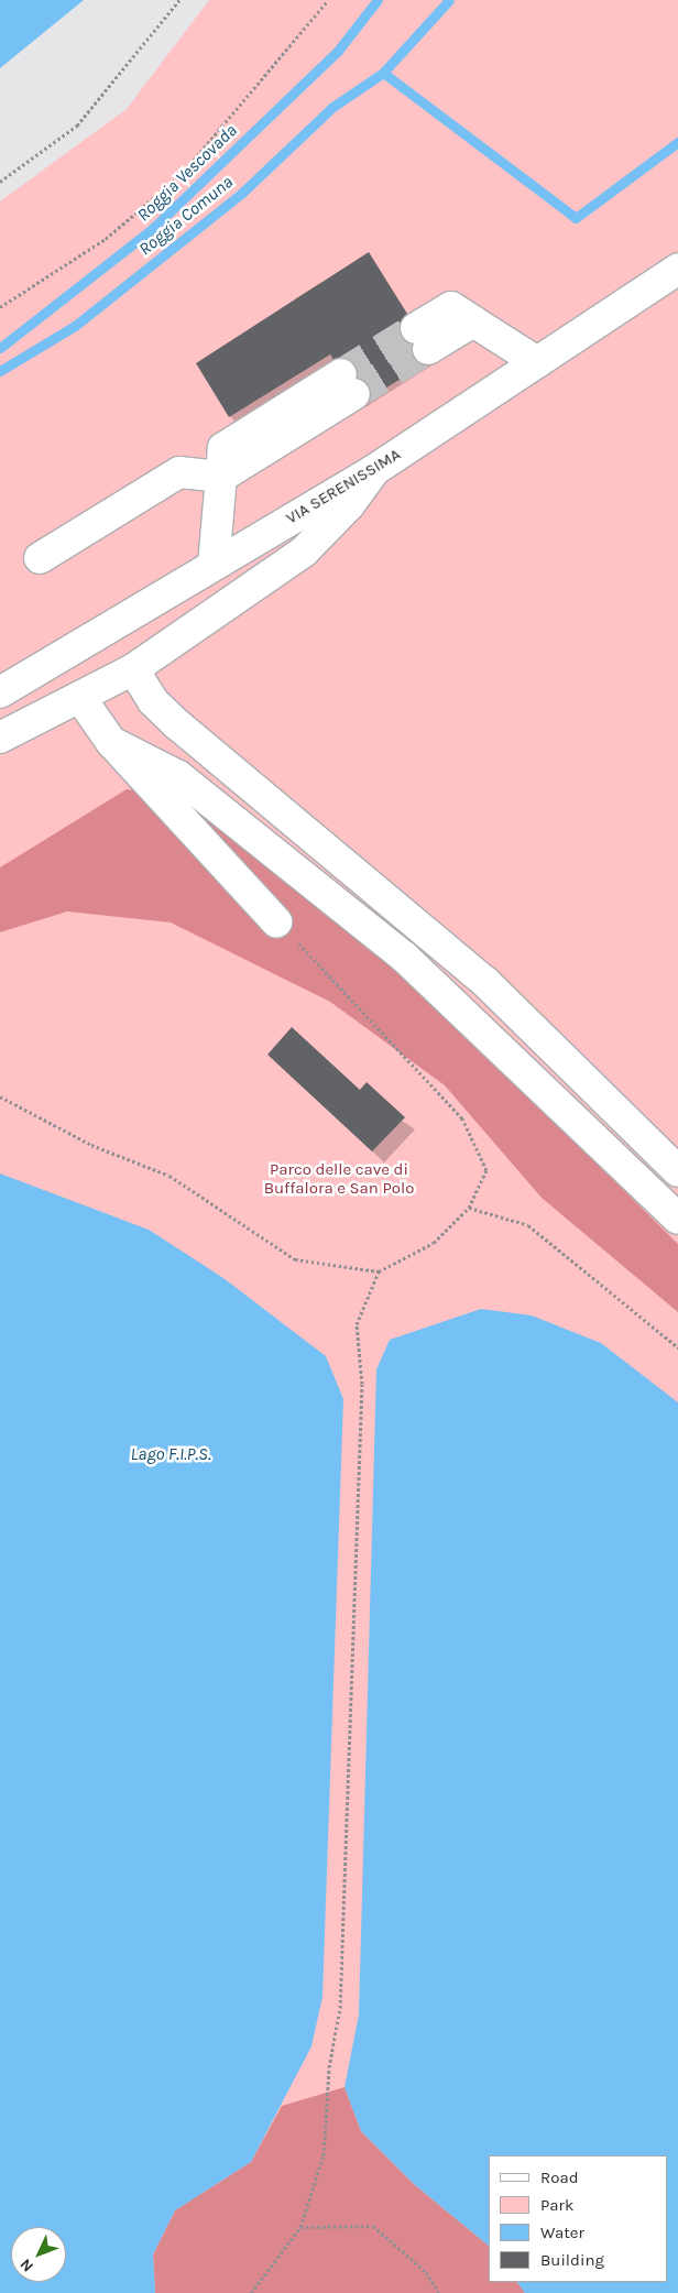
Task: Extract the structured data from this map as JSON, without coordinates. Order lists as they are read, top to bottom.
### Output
{
  "streets": {
    "street": ["VIA SERENISSIMA"]
  },
  "water": ["Roggia Vescovada", "Roggia Comuna", "Lago F.I.P.S."],
  "parks": ["Parco delle cave di Buffalora e San Polo"],
  "legend": [
    "Road",
    "Park",
    "Water",
    "Building"
  ],
  "north": "bottom left"
}
